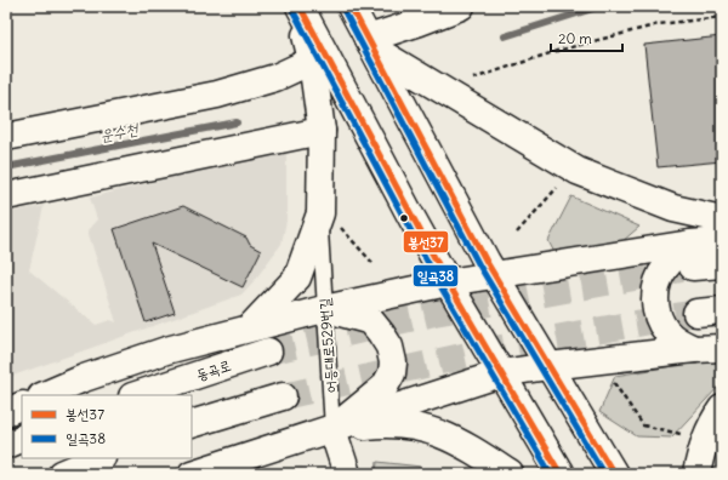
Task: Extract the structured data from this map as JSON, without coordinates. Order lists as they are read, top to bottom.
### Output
{
  "streets": {
    "main road": ["어등대로529번길", "동곡로"]
  },
  "water": ["운수천"],
  "lines": ["transit line 봉선37", "transit line 일곡38"],
  "legend": ["봉선37", "일곡38"],
  "scale_bar": "20 m"
}
